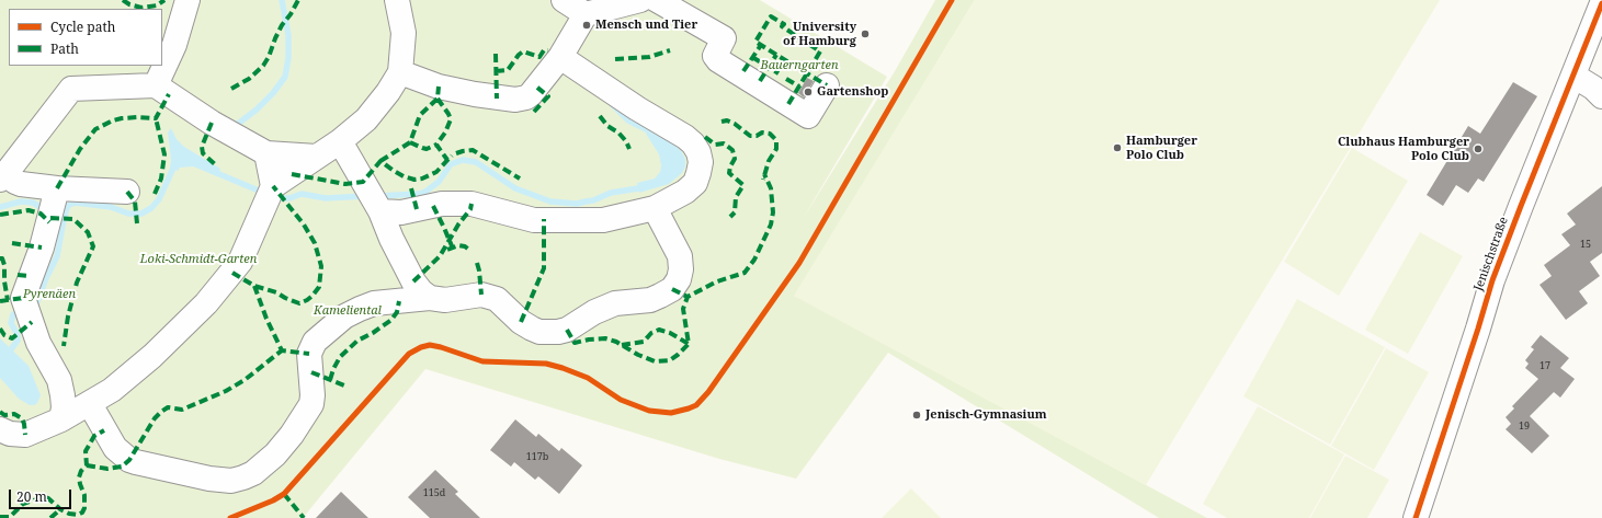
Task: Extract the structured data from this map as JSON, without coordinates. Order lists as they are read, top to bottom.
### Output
{
  "streets": {
    "street": ["Jenischstraße"]
  },
  "parks": [
    "Bauerngarten",
    "Loki-Schmidt-Garten",
    "Pyrenäen",
    "Kameliental"
  ],
  "places": [
    "Mensch und Tier",
    "University of Hamburg",
    "Gartenshop",
    "Hamburger Polo Club",
    "Clubhaus Hamburger Polo Club",
    "Jenisch-Gymnasium"
  ],
  "house_numbers": [
    "15",
    "17",
    "19",
    "117b",
    "115d"
  ],
  "legend": ["Cycle path", "Path"],
  "scale_bar": "20 m"
}
